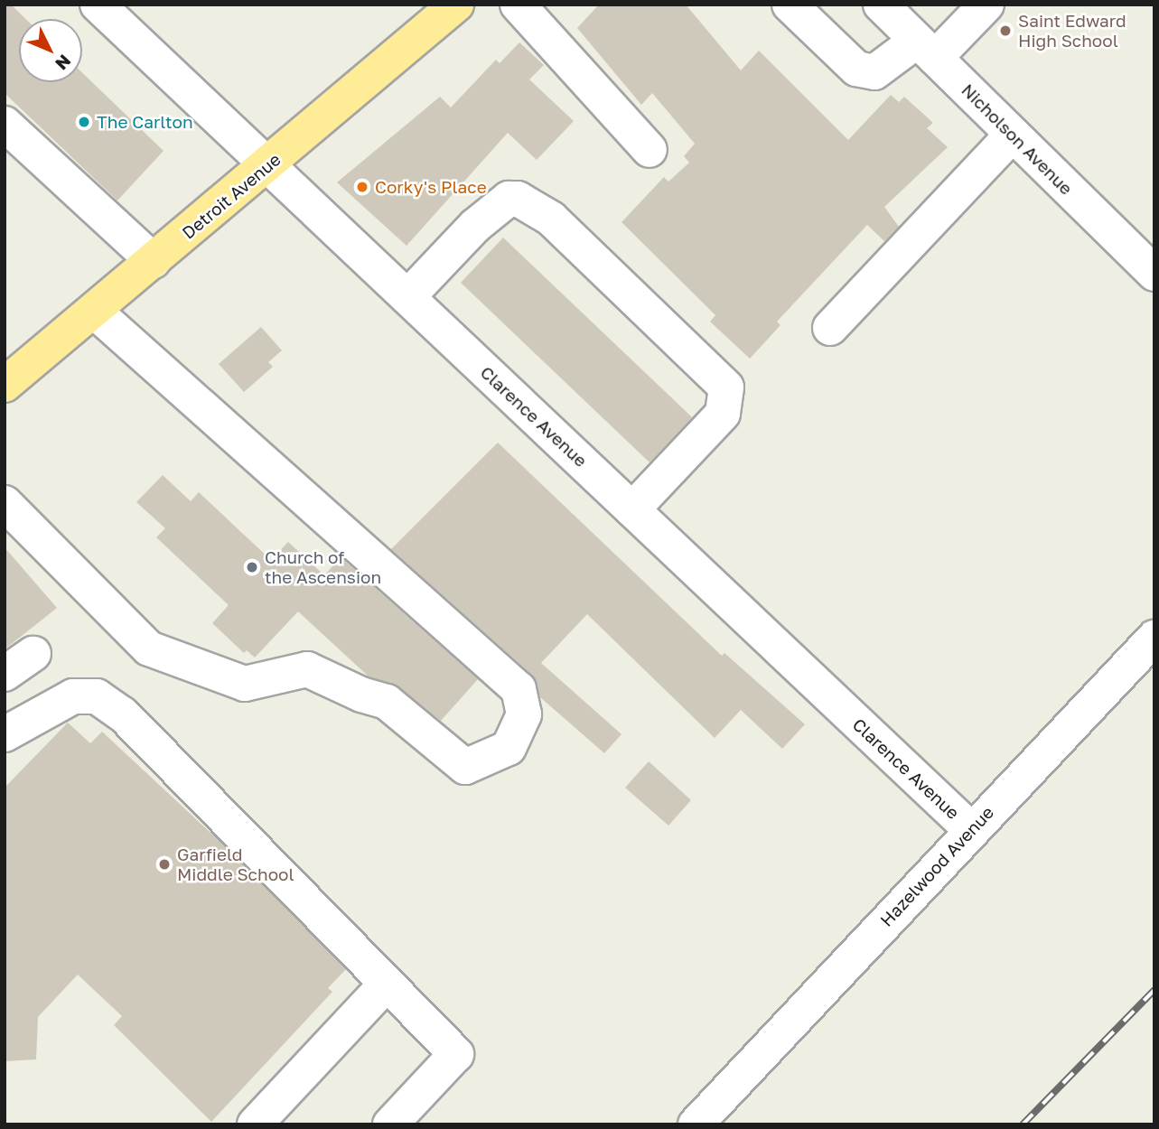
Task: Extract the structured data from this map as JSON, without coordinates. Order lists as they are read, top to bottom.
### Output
{
  "streets": {
    "main road": ["Detroit Avenue"],
    "street": ["Nicholson Avenue", "Clarence Avenue", "Hazelwood Avenue"]
  },
  "crossings": [
    ["Detroit Avenue", "Clarence Avenue"],
    ["Clarence Avenue", "Hazelwood Avenue"]
  ],
  "places": [
    "Saint Edward High School",
    "The Carlton",
    "Corky's Place",
    "Church of the Ascension",
    "Garfield Middle School"
  ],
  "north": "bottom right"
}
